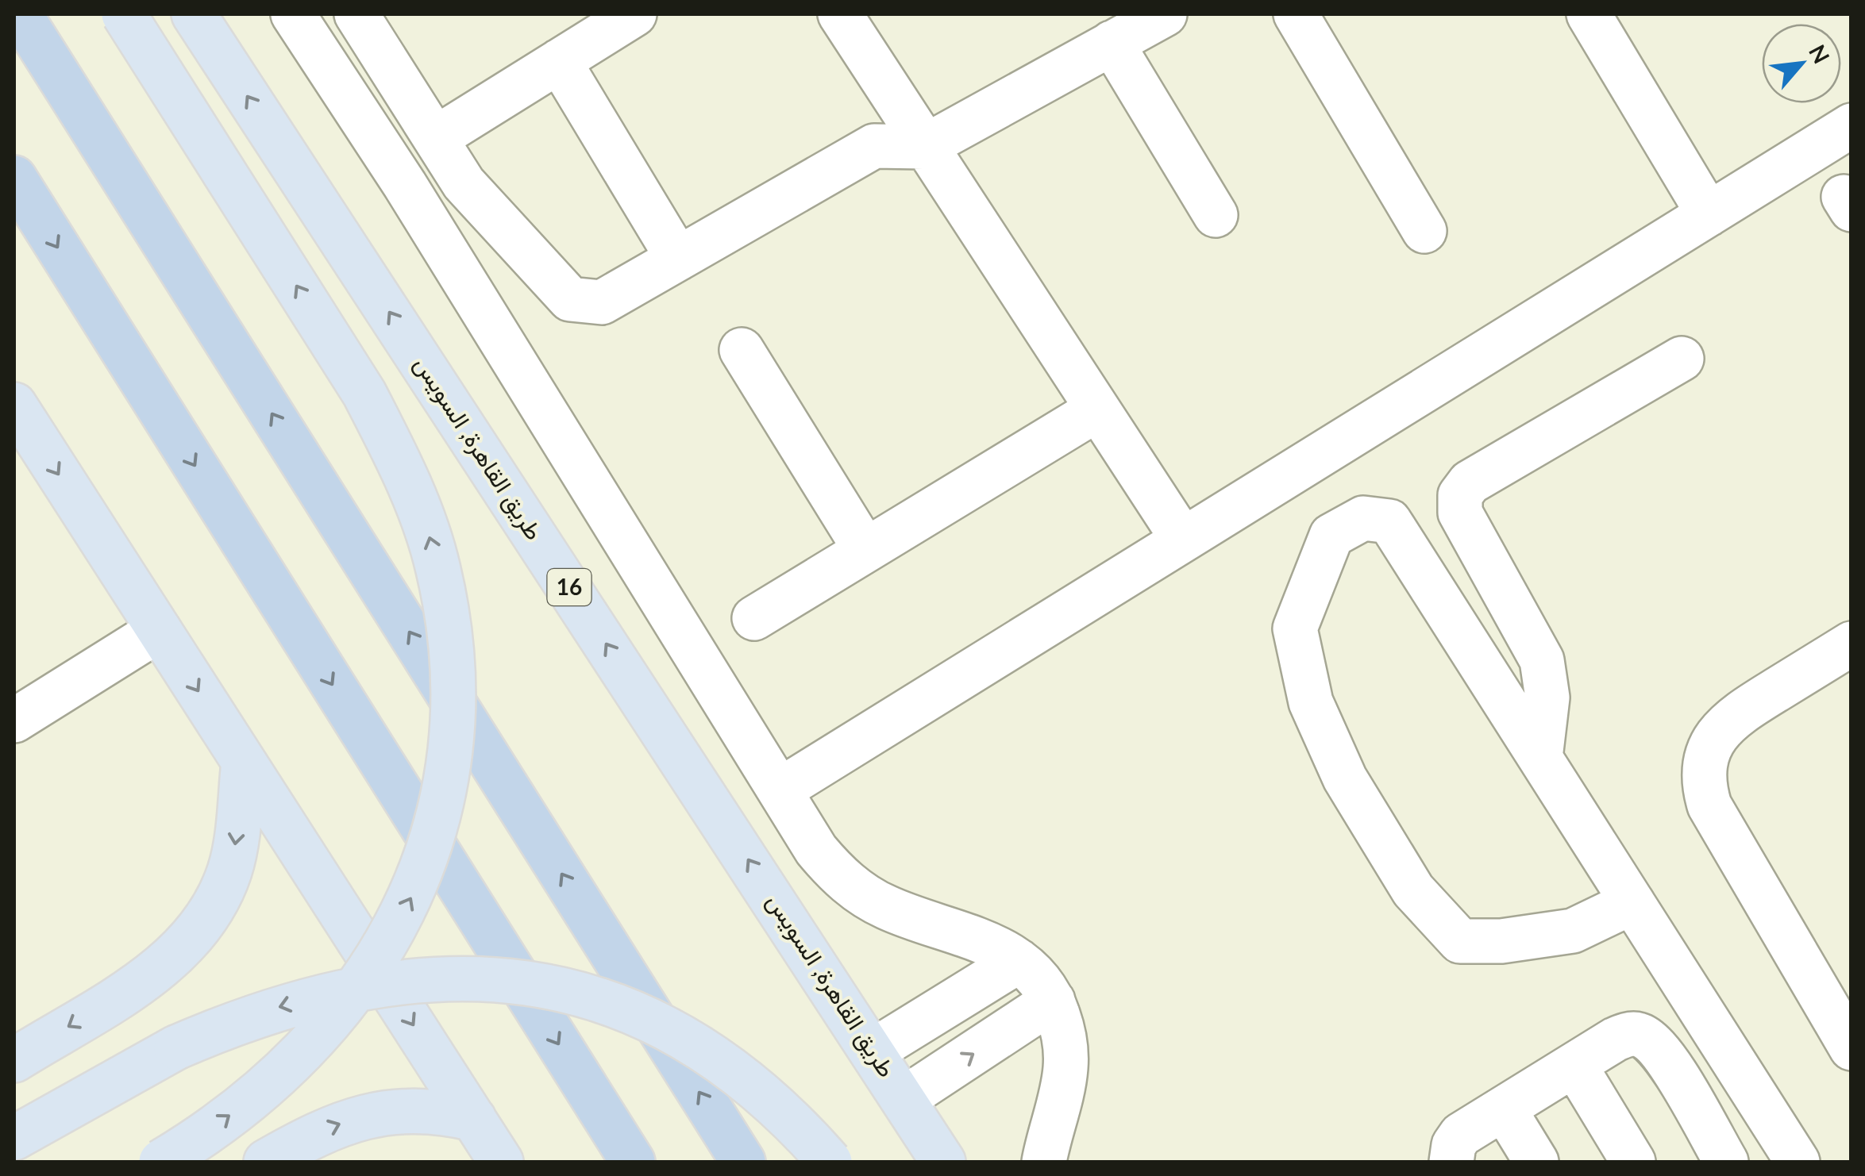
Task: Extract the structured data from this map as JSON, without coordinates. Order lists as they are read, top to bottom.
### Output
{
  "streets": {
    "main road": ["طريق القاهرة, السويس", "16"]
  },
  "north": "top right"
}
